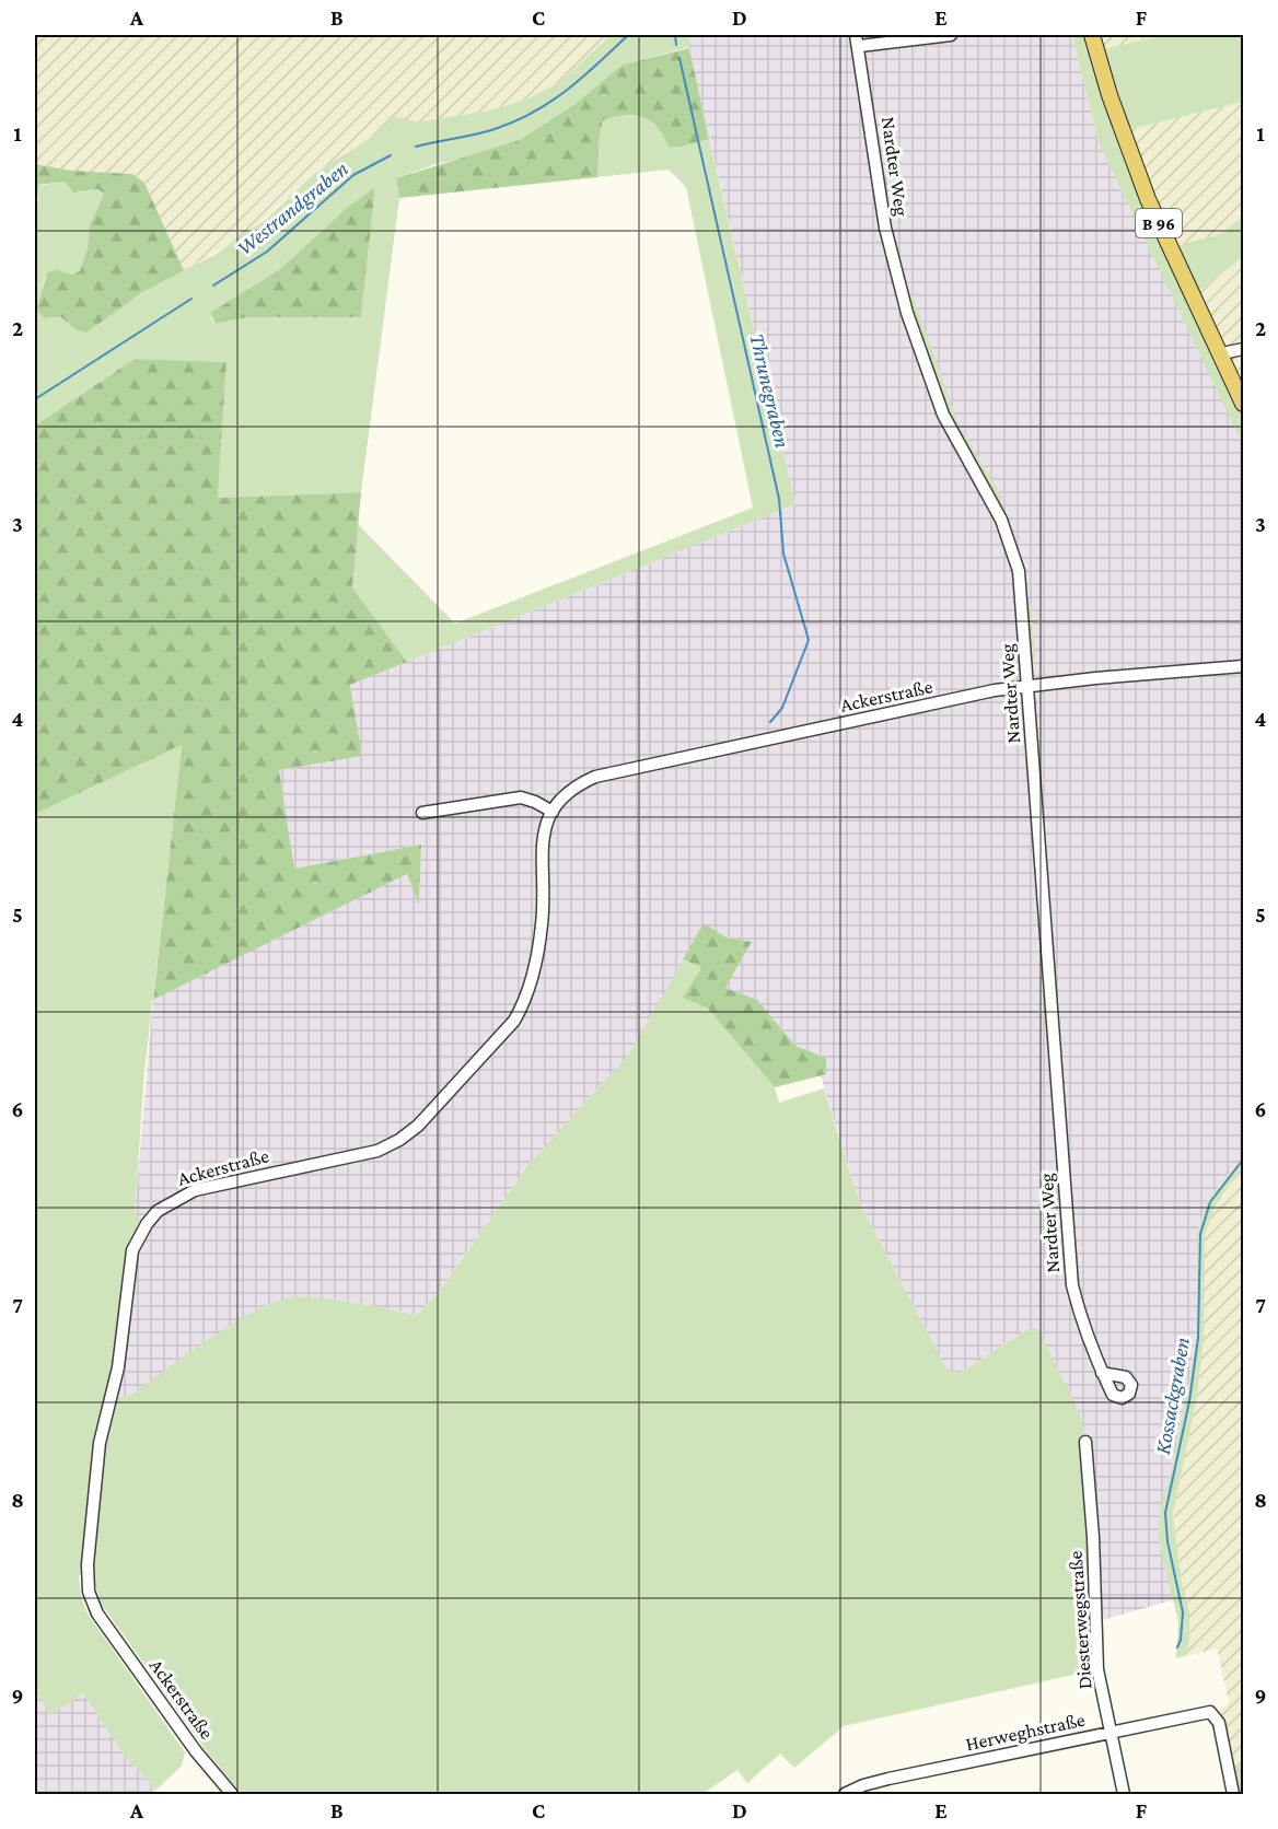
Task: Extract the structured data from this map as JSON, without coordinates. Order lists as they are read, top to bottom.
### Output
{
  "streets": {
    "main road": ["B 96"],
    "street": [
      "Nardter Weg",
      "Ackerstraße",
      "Diesterwegstraße",
      "Herweghstraße"
    ]
  },
  "crossings": [
    ["Nardter Weg", "Ackerstraße"],
    ["Diesterwegstraße", "Herweghstraße"]
  ],
  "water": ["Westrandgraben", "Thrunegraben", "Kossackgraben"],
  "grid": {
    "columns": [
      "A",
      "B",
      "C",
      "D",
      "E",
      "F"
    ],
    "rows": [
      "1",
      "2",
      "3",
      "4",
      "5",
      "6",
      "7",
      "8",
      "9"
    ]
  }
}
